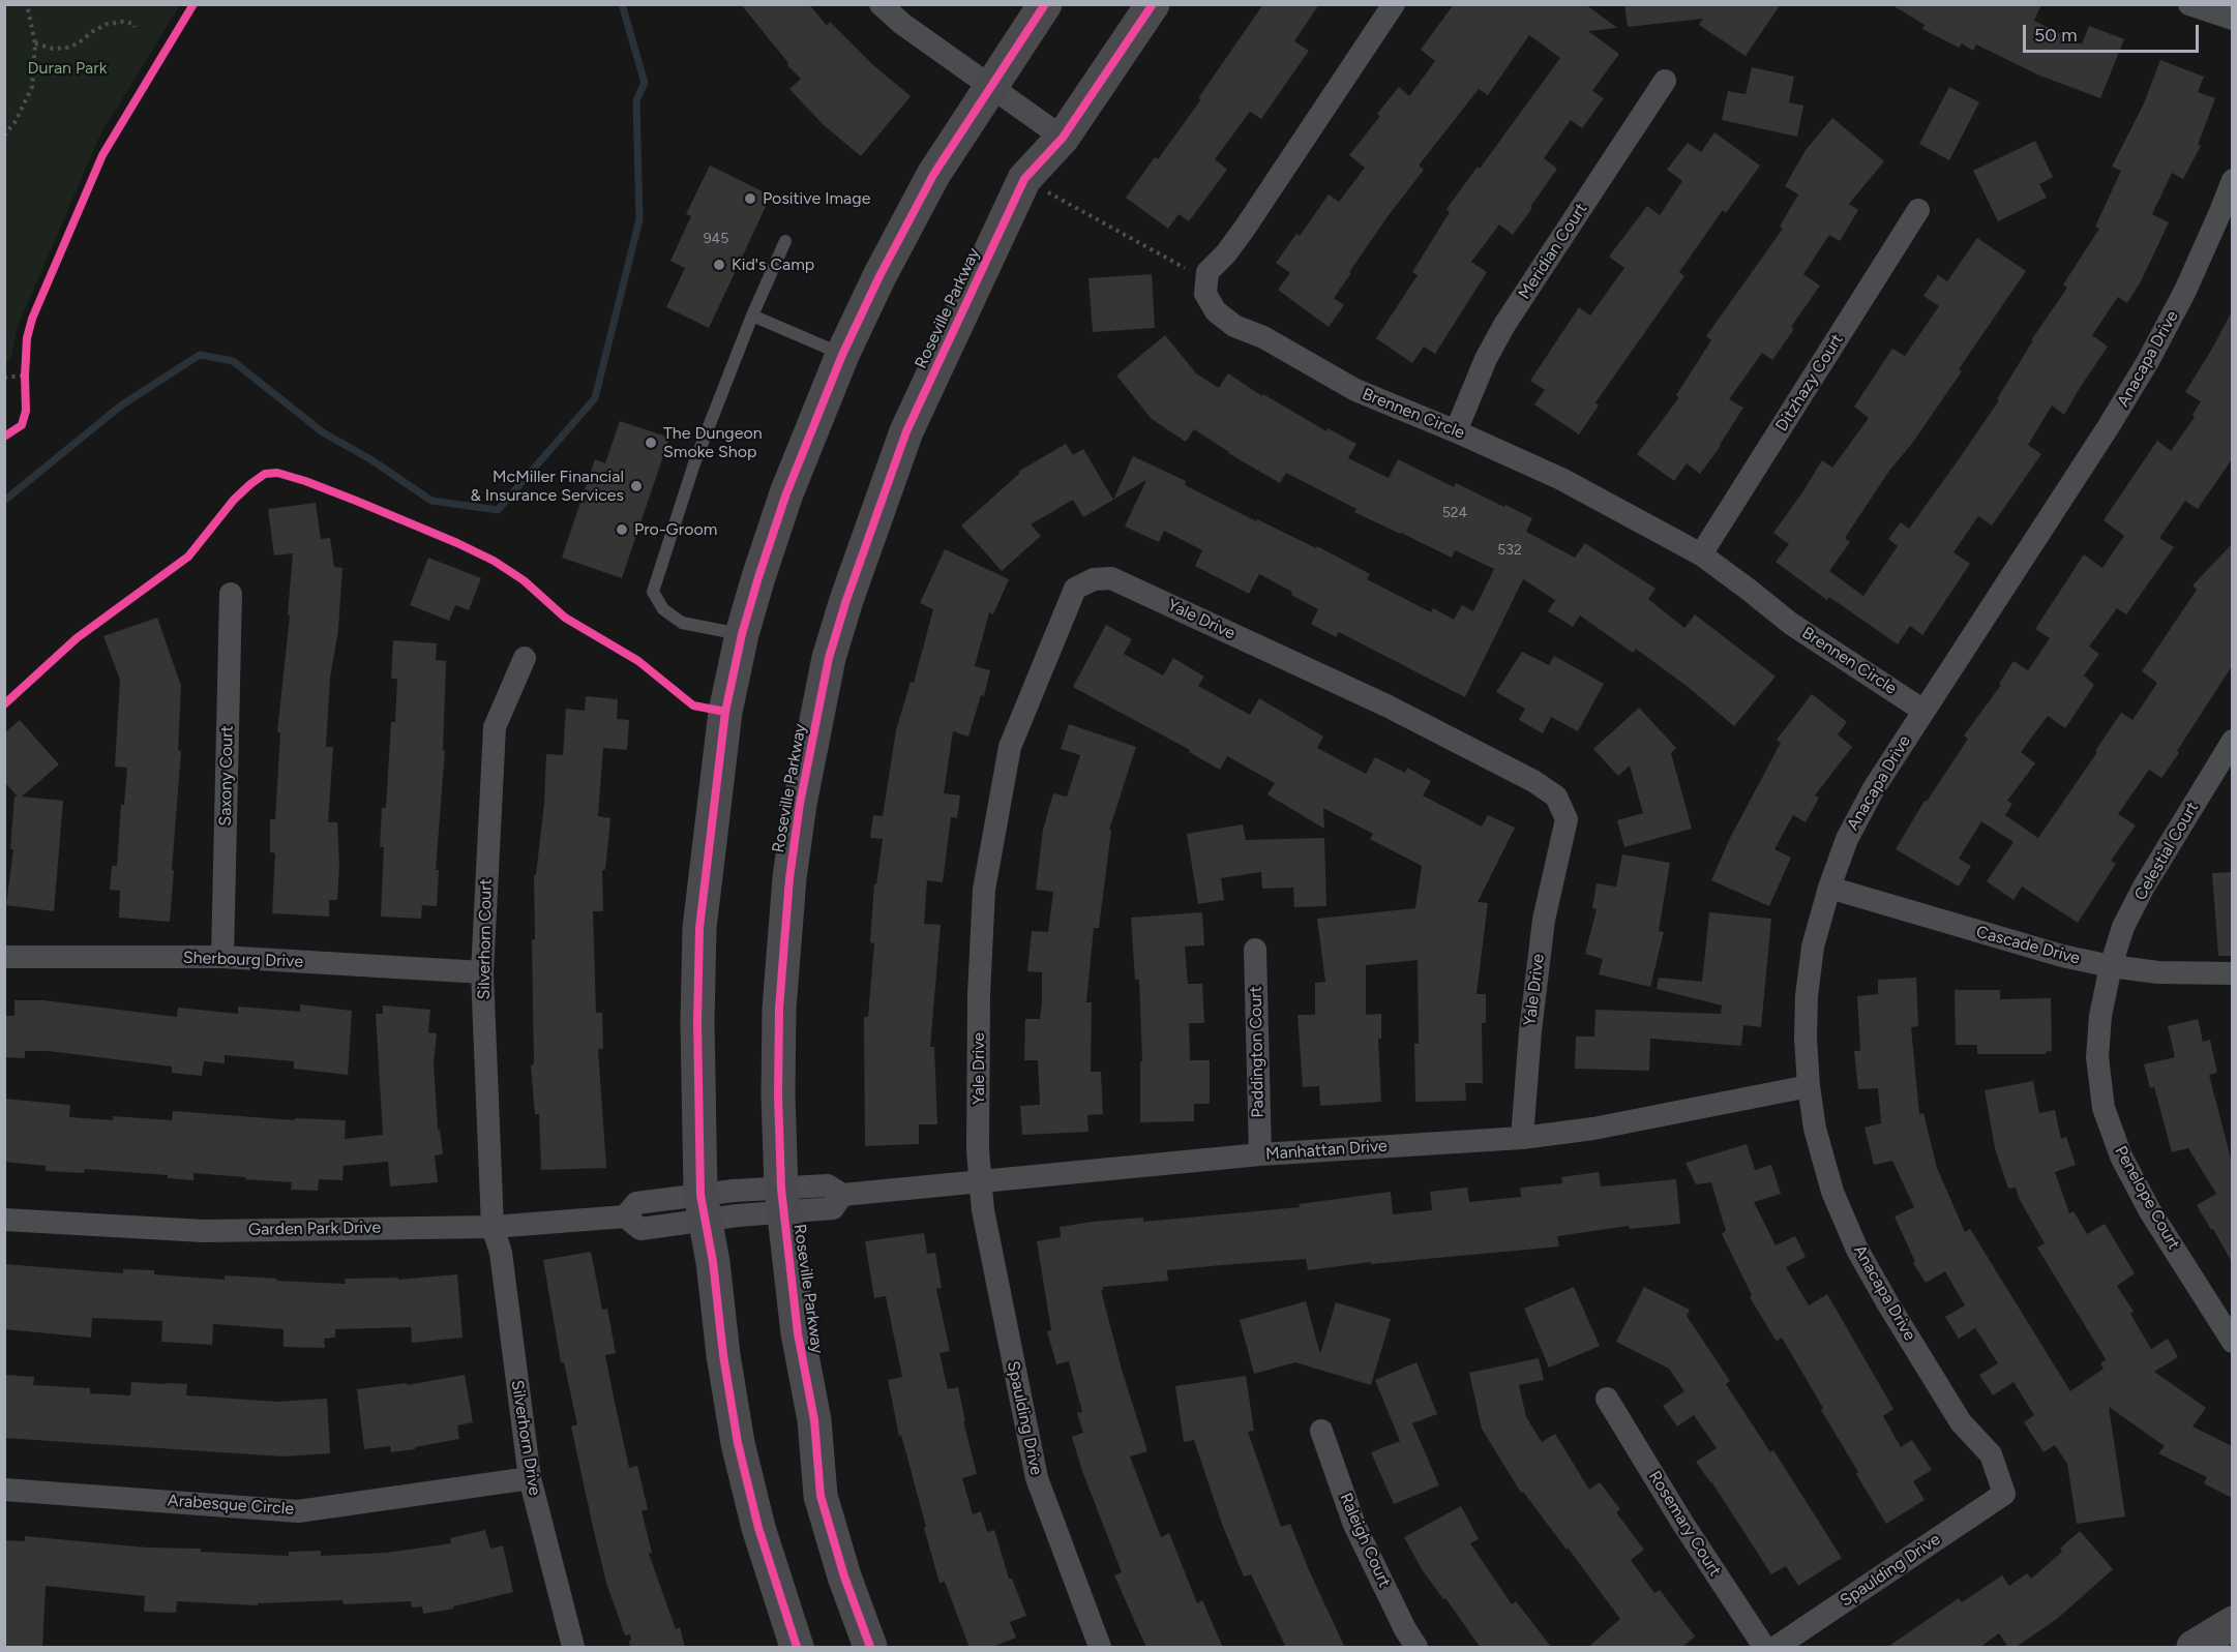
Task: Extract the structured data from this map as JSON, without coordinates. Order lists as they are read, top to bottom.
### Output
{
  "streets": {
    "main road": ["Roseville Parkway"],
    "street": [
      "Meridian Court",
      "Anacapa Drive",
      "Ditzhazy Court",
      "Brennen Circle",
      "Yale Drive",
      "Saxony Court",
      "Celestial Court",
      "Silverhorn Court",
      "Cascade Drive",
      "Sherbourg Drive",
      "Paddington Court",
      "Manhattan Drive",
      "Penelope Court",
      "Garden Park Drive",
      "Spaulding Drive",
      "Silverhorn Drive",
      "Arabesque Circle",
      "Rosemary Court",
      "Raleigh Court"
    ]
  },
  "crossings": [
    ["Meridian Court", "Brennen Circle"],
    ["Roseville Parkway", "Manhattan Drive"],
    ["Anacapa Drive", "Brennen Circle"],
    ["Anacapa Drive", "Cascade Drive"],
    ["Anacapa Drive", "Manhattan Drive"],
    ["Anacapa Drive", "Spaulding Drive"],
    ["Ditzhazy Court", "Brennen Circle"],
    ["Yale Drive", "Manhattan Drive"],
    ["Yale Drive", "Spaulding Drive"],
    ["Saxony Court", "Sherbourg Drive"],
    ["Celestial Court", "Cascade Drive"],
    ["Celestial Court", "Penelope Court"],
    ["Silverhorn Court", "Sherbourg Drive"],
    ["Silverhorn Court", "Garden Park Drive"],
    ["Silverhorn Court", "Silverhorn Drive"],
    ["Cascade Drive", "Penelope Court"],
    ["Paddington Court", "Manhattan Drive"],
    ["Manhattan Drive", "Garden Park Drive"],
    ["Manhattan Drive", "Spaulding Drive"],
    ["Garden Park Drive", "Silverhorn Drive"],
    ["Silverhorn Drive", "Arabesque Circle"]
  ],
  "parks": ["Duran Park"],
  "places": [
    "Positive Image",
    "Kid's Camp",
    "The Dungeon Smoke Shop",
    "McMiller Financial & Insurance Services",
    "Pro-Groom"
  ],
  "house_numbers": ["945", "524", "532"],
  "scale_bar": "50 m"
}
